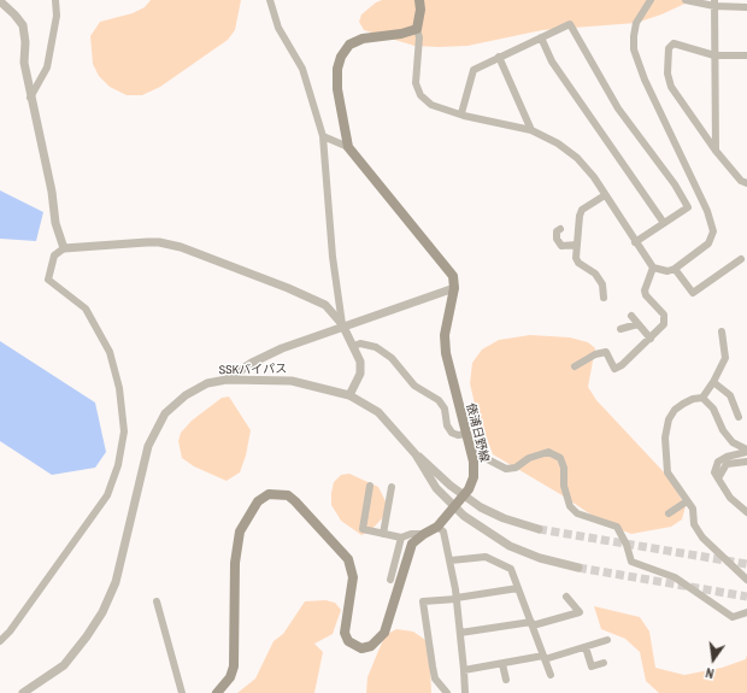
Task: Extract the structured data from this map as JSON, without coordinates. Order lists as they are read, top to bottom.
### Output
{
  "streets": {
    "main road": ["俵浦日野線"],
    "street": ["SSKバイパス"]
  },
  "north": "bottom"
}
